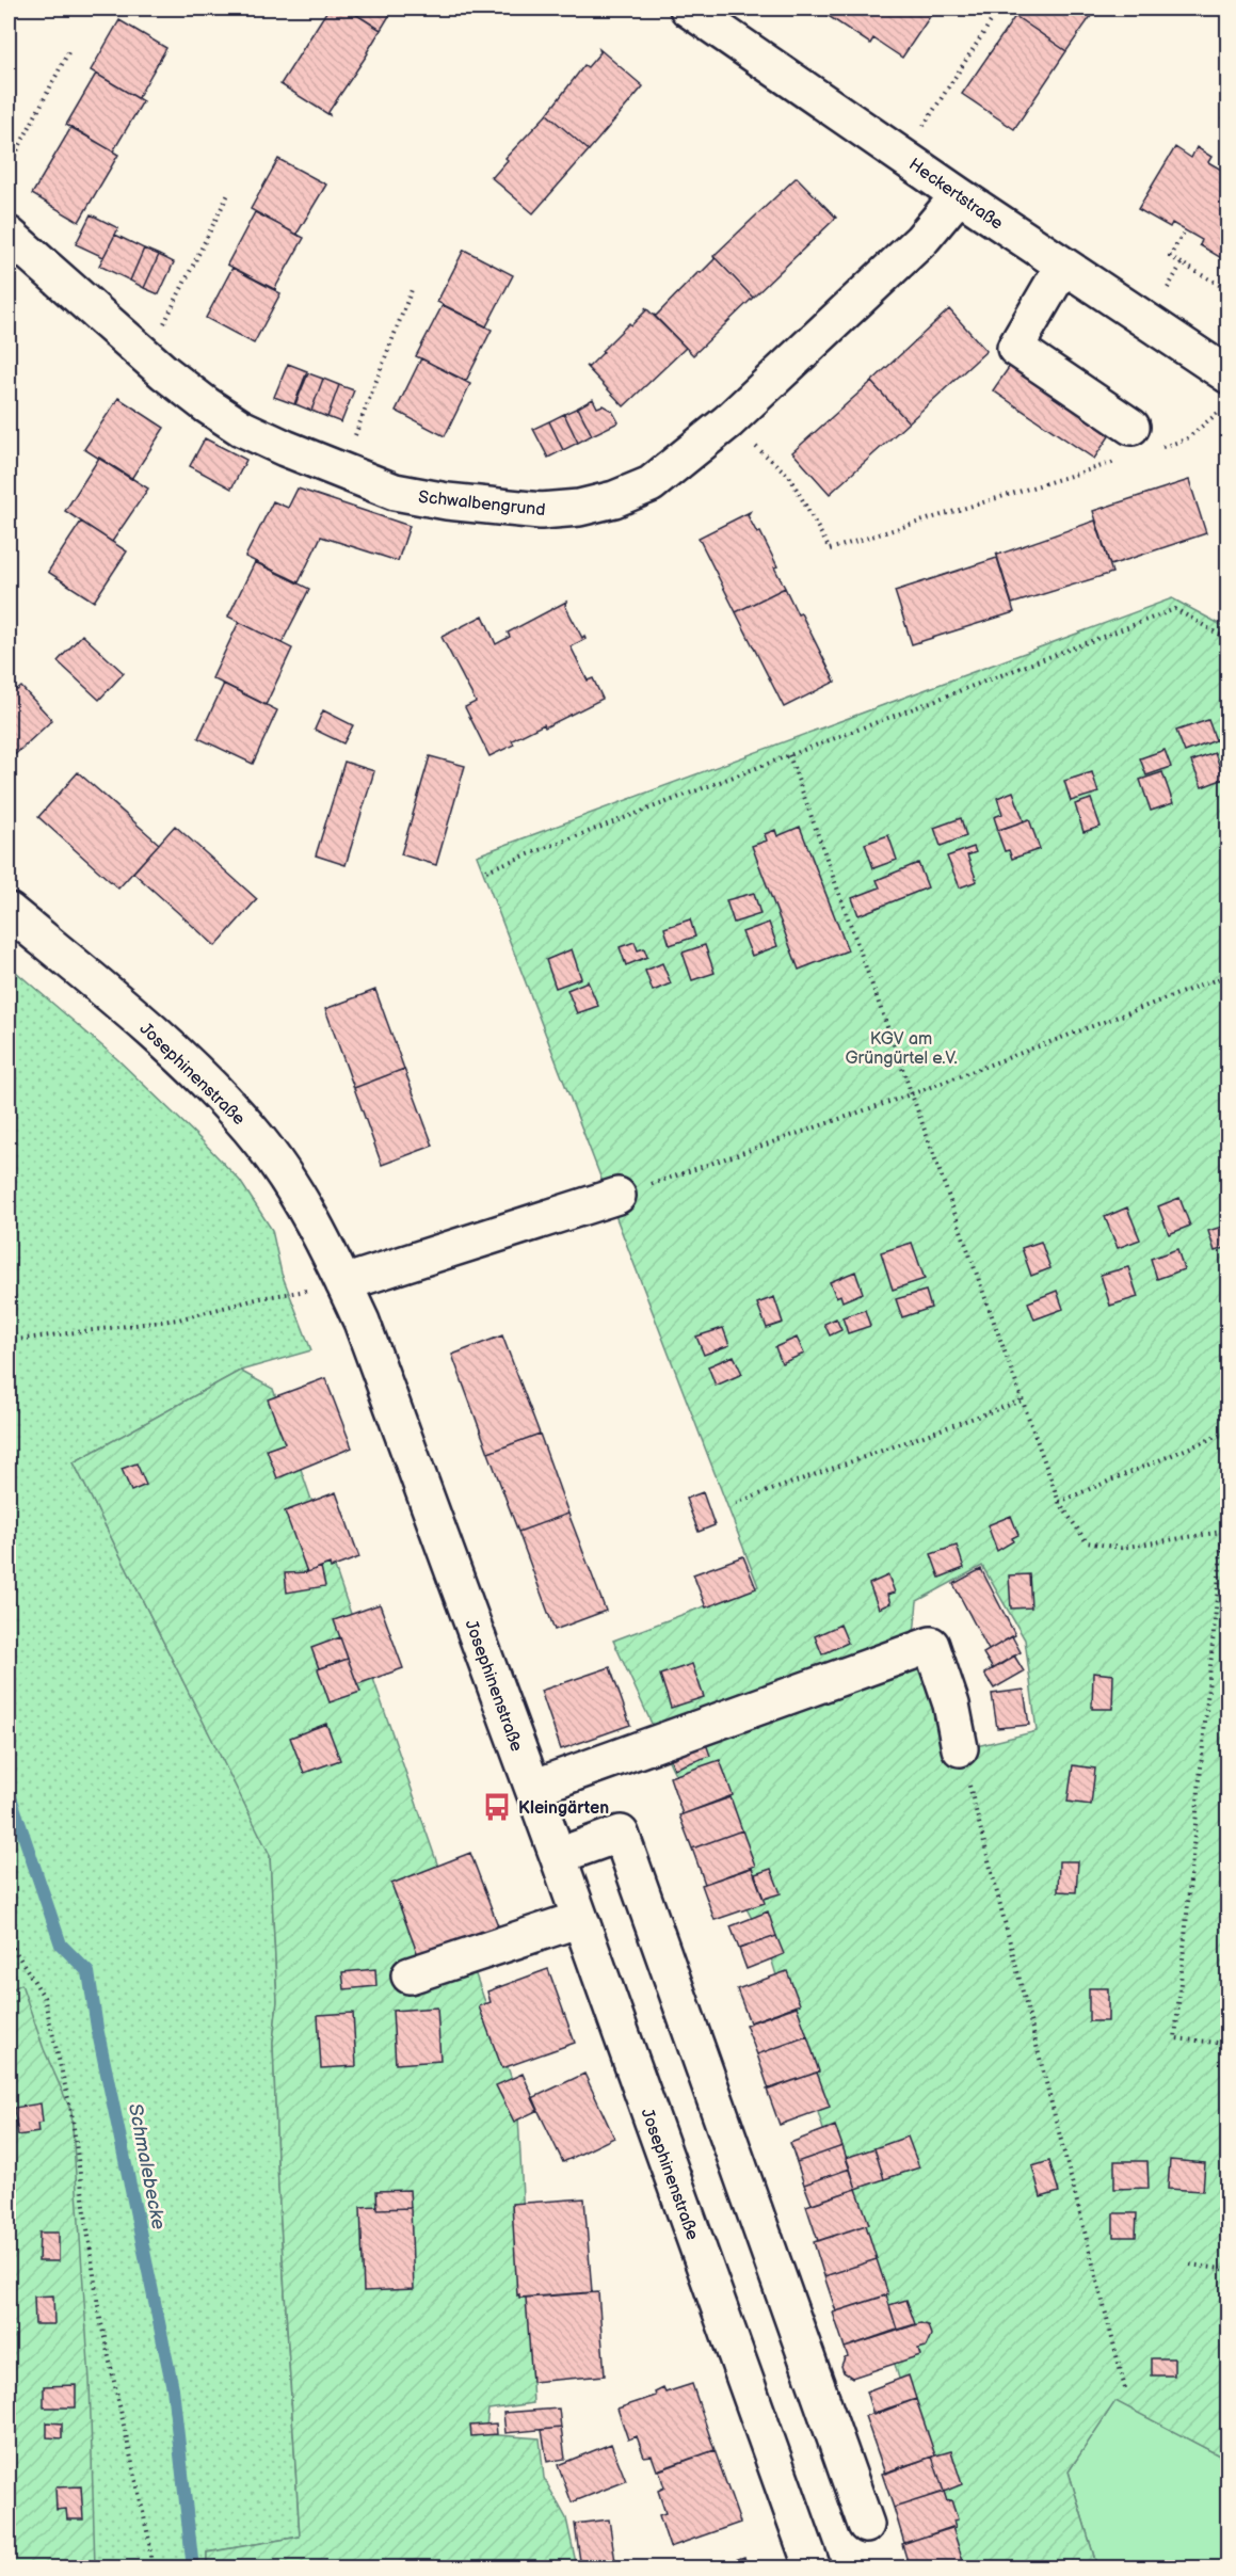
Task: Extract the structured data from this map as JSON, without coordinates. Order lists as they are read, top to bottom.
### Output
{
  "streets": {
    "street": ["Heckertstraße", "Schwalbengrund", "Josephinenstraße"]
  },
  "crossings": [
    ["Heckertstraße", "Schwalbengrund"]
  ],
  "water": ["Schmalebecke"],
  "parks": ["KGV am Grüngürtel e.V."],
  "places": {
    "bus stop": ["Kleingärten"]
  }
}
